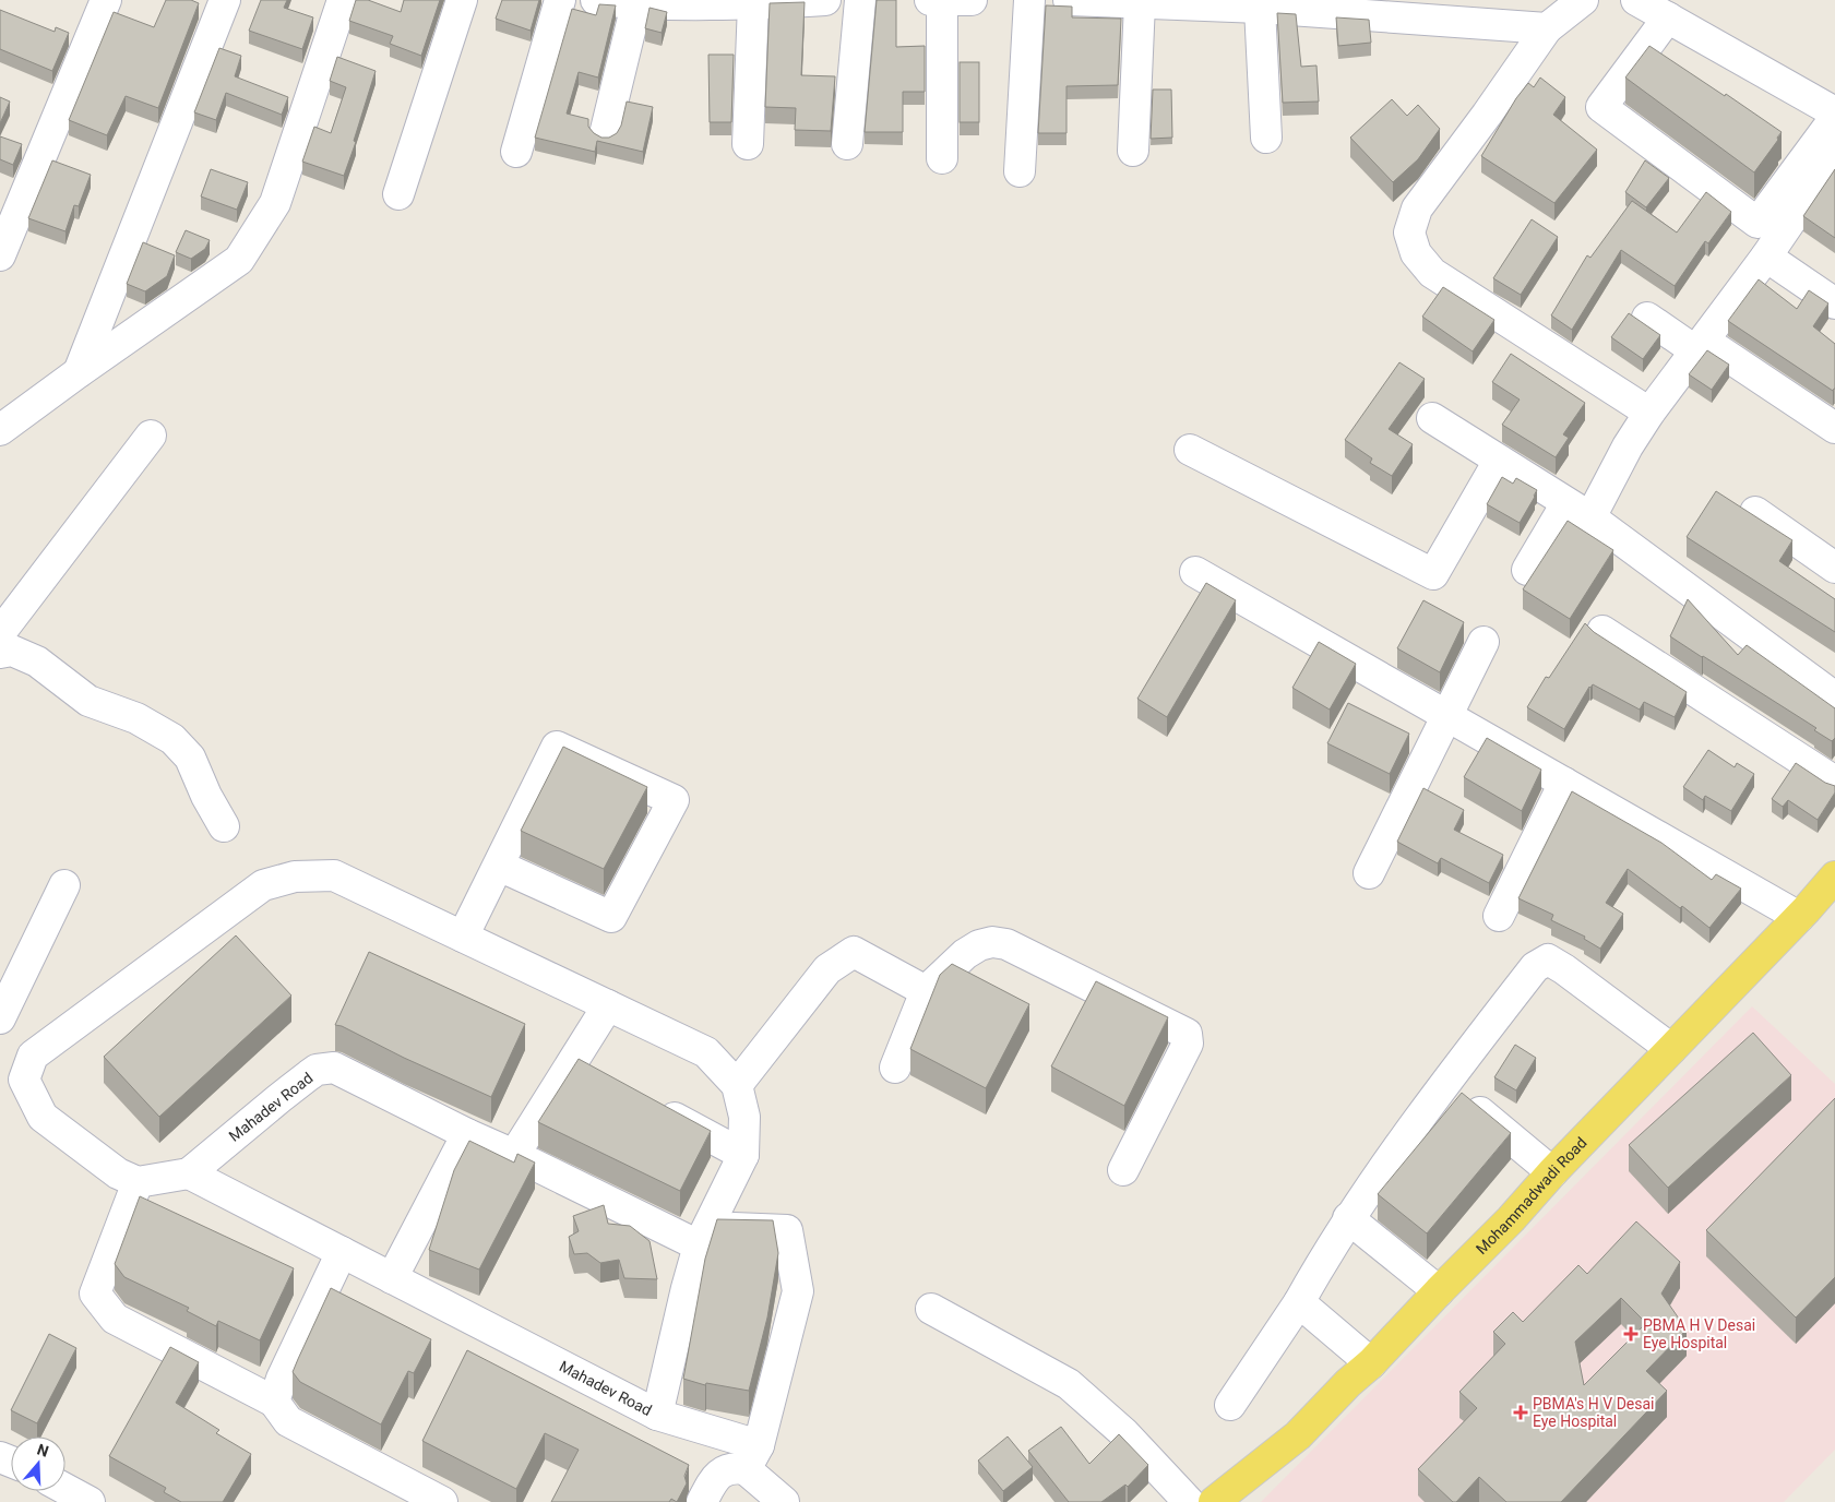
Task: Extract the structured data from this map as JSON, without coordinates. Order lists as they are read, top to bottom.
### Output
{
  "streets": {
    "main road": ["Mohammadwadi Road"],
    "street": ["Mahadev Road"]
  },
  "places": {
    "health": ["PBMA H V Desai Eye Hospital", "PBMA's H V Desai Eye Hospital"]
  },
  "north": "top"
}
